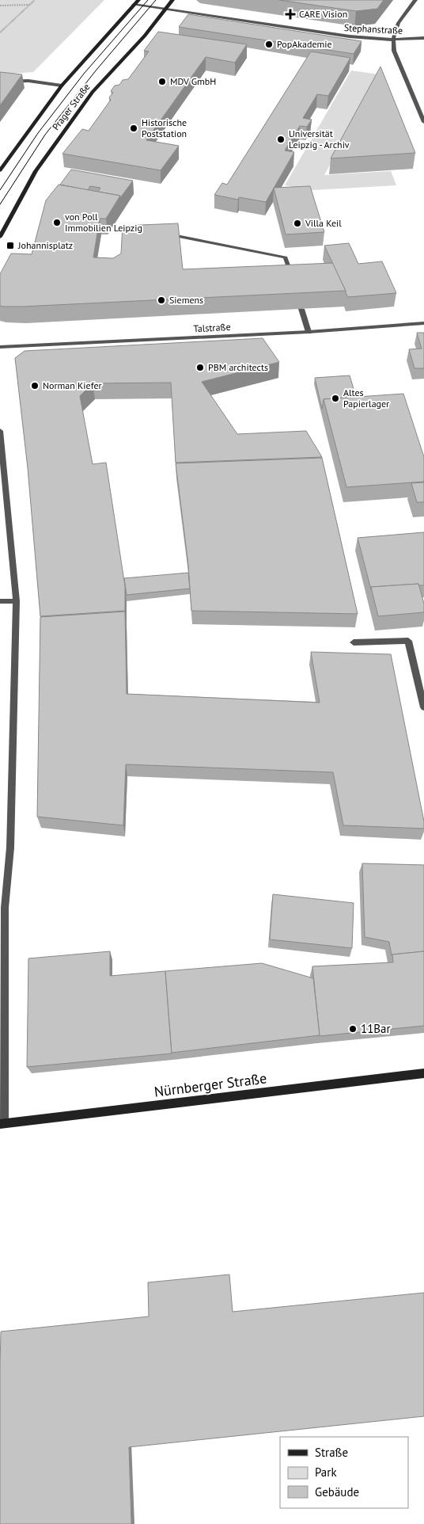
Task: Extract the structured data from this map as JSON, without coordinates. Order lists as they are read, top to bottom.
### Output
{
  "streets": {
    "main road": ["Prager Straße", "Nürnberger Straße"],
    "street": ["Stephanstraße", "Talstraße"]
  },
  "crossings": [
    ["Stephanstraße", "Prager Straße"]
  ],
  "places": {
    "health": ["CARE Vision"],
    "other": [
      "PopAkademie",
      "MDV GmbH",
      "Historische Poststation",
      "Universität Leipzig - Archiv",
      "von Poll Immobilien Leipzig",
      "Villa Keil",
      "Siemens",
      "PBM architects",
      "Norman Kiefer",
      "Altes Papierlager",
      "11Bar"
    ],
    "transit": ["Johannisplatz"]
  },
  "legend": ["Straße", "Park", "Gebäude"]
}
